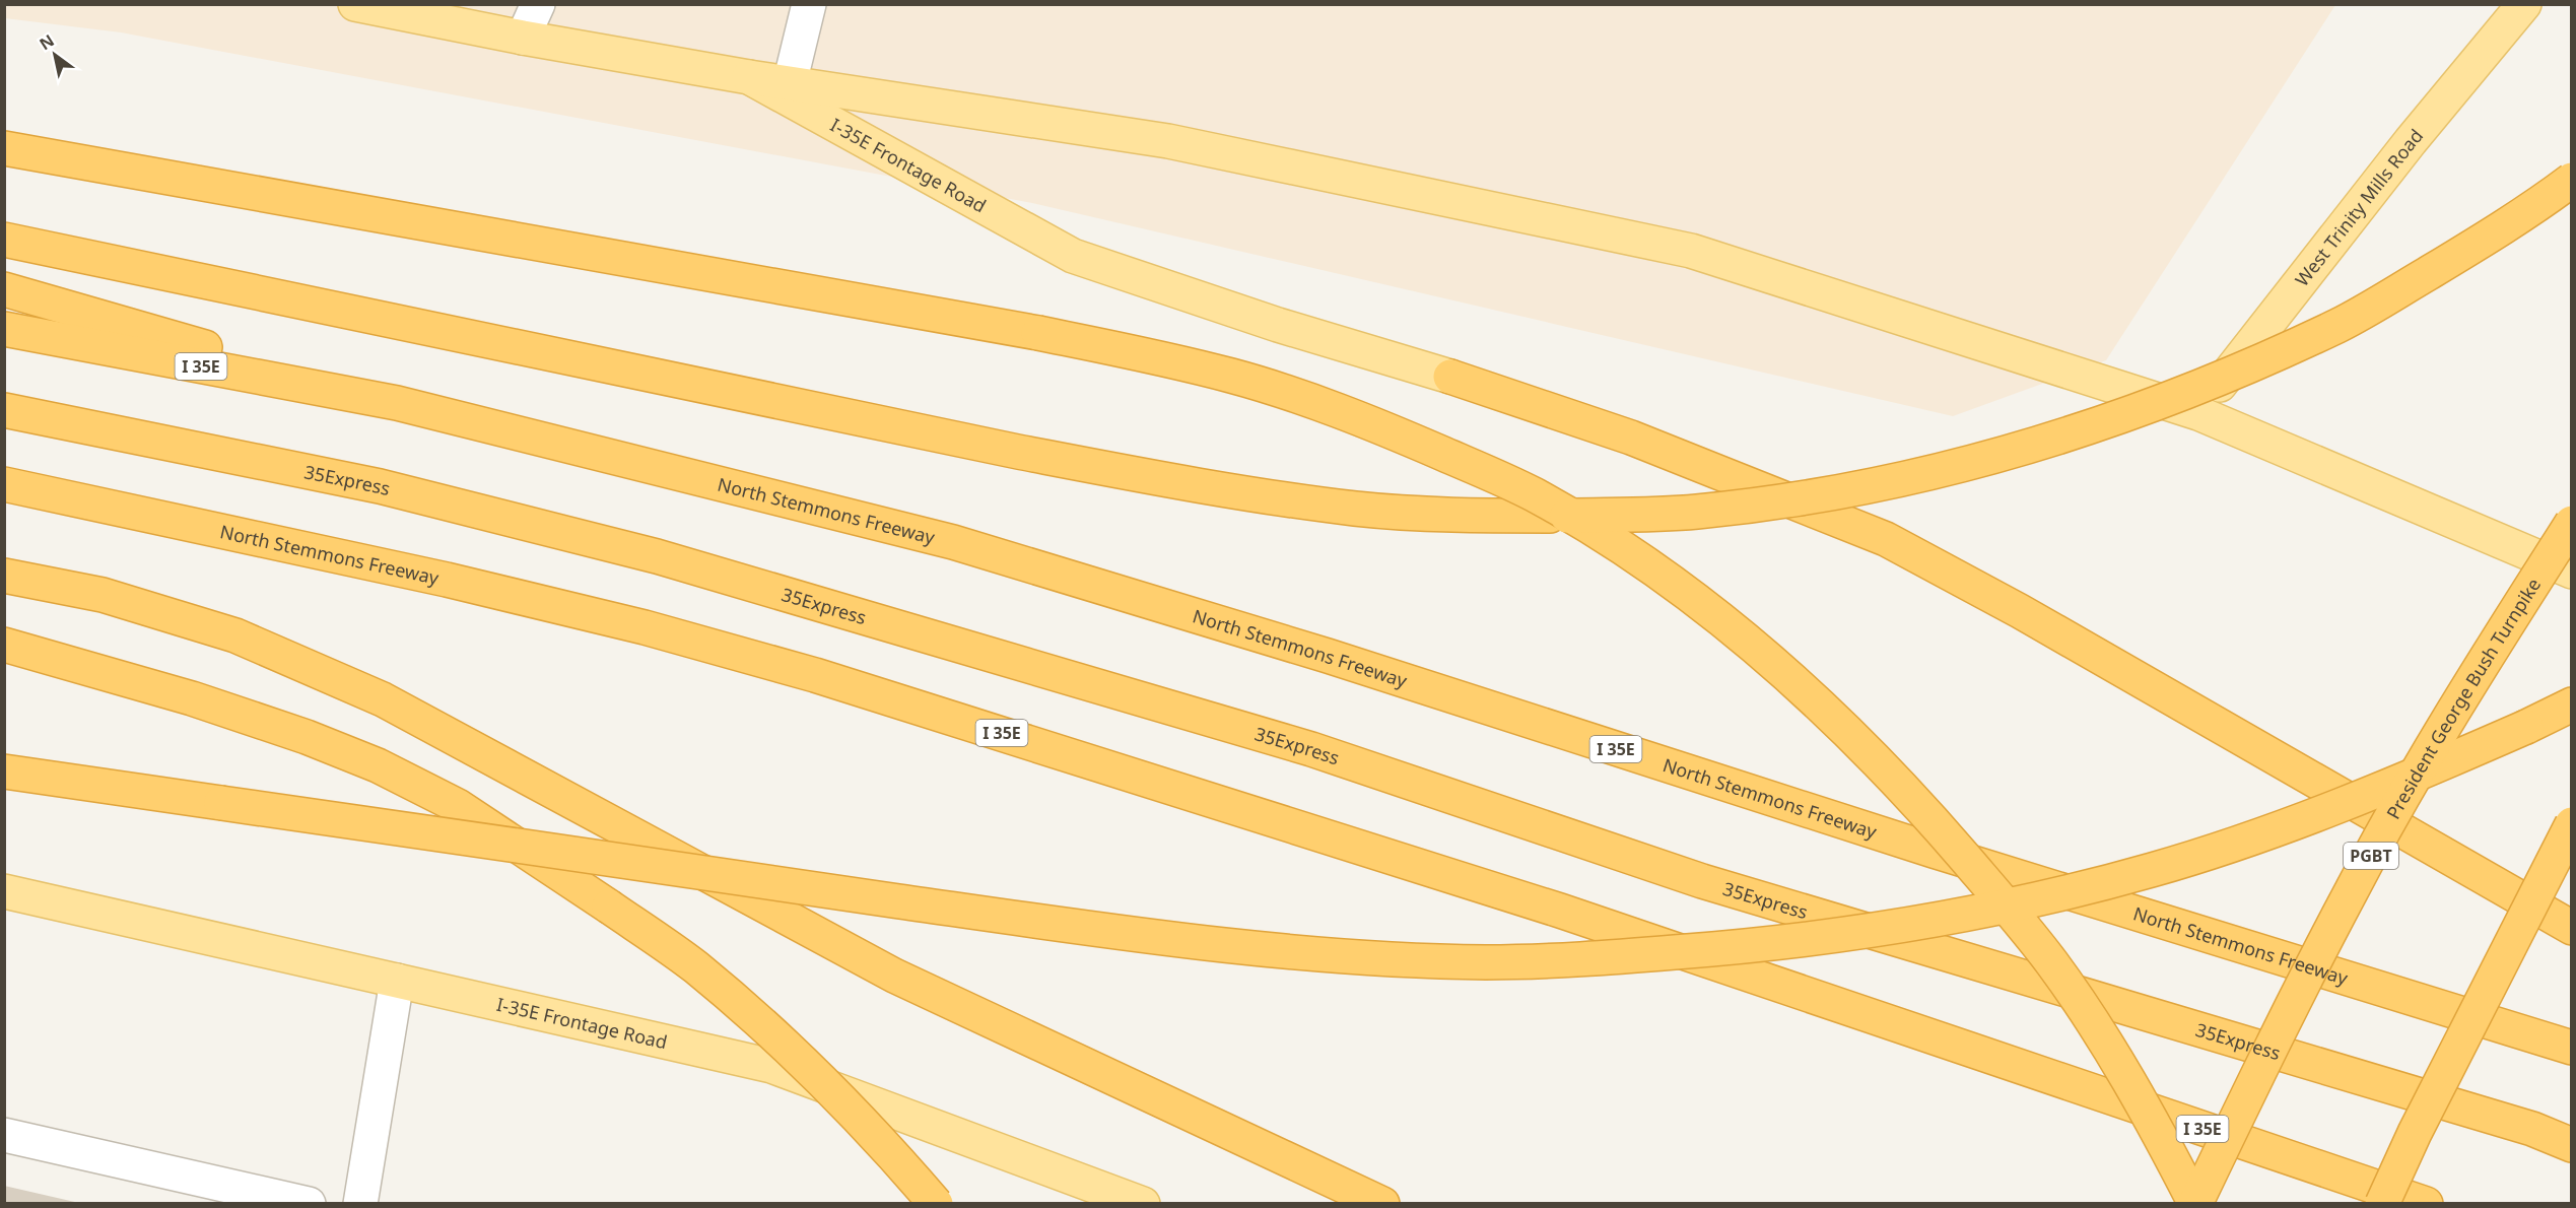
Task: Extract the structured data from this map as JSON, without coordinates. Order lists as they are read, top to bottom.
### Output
{
  "streets": {
    "highway": [
      "I 35E",
      "35Express",
      "North Stemmons Freeway",
      "President George Bush Turnpike",
      "PGBT"
    ],
    "main road": ["I-35E Frontage Road", "West Trinity Mills Road"]
  },
  "north": "top left"
}
